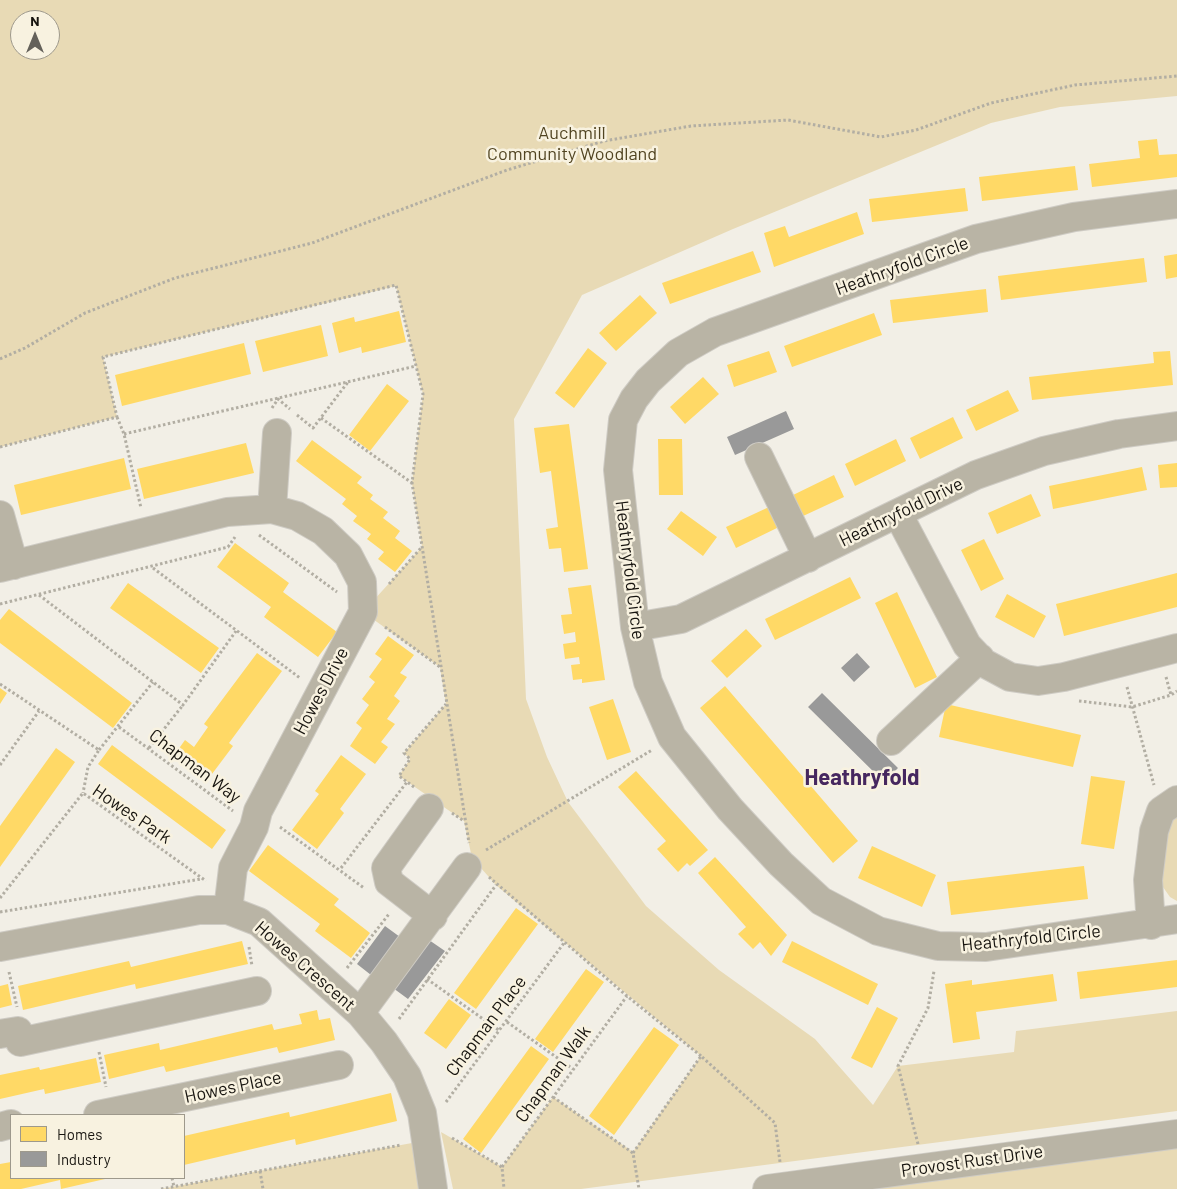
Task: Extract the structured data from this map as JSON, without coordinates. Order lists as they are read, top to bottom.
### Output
{
  "streets": {
    "street": [
      "Heathryfold Circle",
      "Heathryfold Drive",
      "Howes Drive",
      "Howes Crescent",
      "Howes Place",
      "Provost Rust Drive"
    ],
    "path": [
      "Chapman Way",
      "Howes Park",
      "Chapman Place",
      "Chapman Walk"
    ]
  },
  "crossings": [
    ["Heathryfold Circle", "Heathryfold Drive"],
    ["Howes Drive", "Chapman Way"],
    ["Howes Drive", "Howes Park"],
    ["Howes Drive", "Howes Crescent"],
    ["Howes Park", "Howes Crescent"],
    ["Howes Crescent", "Chapman Place"]
  ],
  "districts": ["Heathryfold"],
  "parks": ["Auchmill Community Woodland"],
  "legend": ["Homes", "Industry"],
  "north": "top"
}
